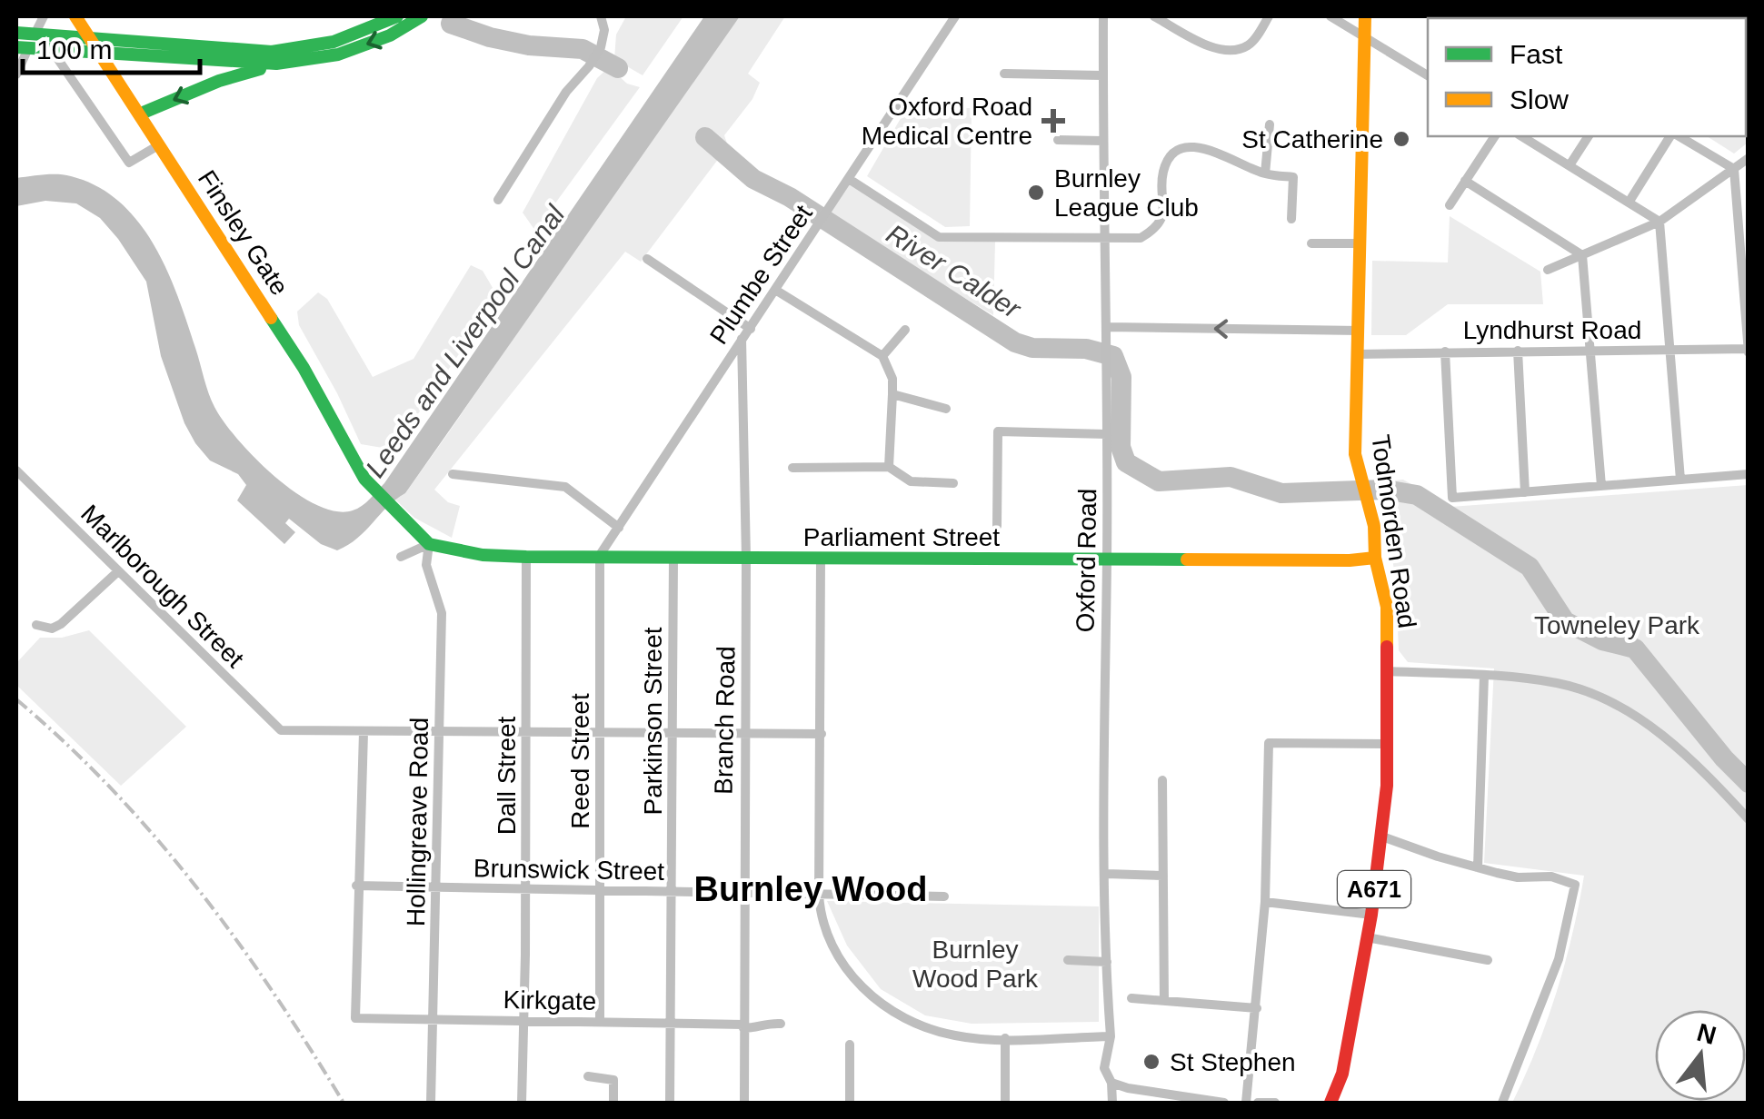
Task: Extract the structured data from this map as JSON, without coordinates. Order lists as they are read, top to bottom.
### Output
{
  "streets": {
    "main road": [
      "Finsley Gate",
      "Todmorden Road",
      "Parliament Street",
      "A671"
    ],
    "street": [
      "Plumbe Street",
      "Lyndhurst Road",
      "Oxford Road",
      "Marlborough Street",
      "Branch Road",
      "Parkinson Street",
      "Reed Street",
      "Dall Street",
      "Hollingreave Road",
      "Brunswick Street",
      "Kirkgate"
    ]
  },
  "crossings": [
    ["Finsley Gate", "Parliament Street"],
    ["Finsley Gate", "Hollingreave Road"],
    ["Plumbe Street", "Parliament Street"],
    ["Plumbe Street", "Branch Road"],
    ["Plumbe Street", "Reed Street"],
    ["Lyndhurst Road", "Todmorden Road"],
    ["Todmorden Road", "Parliament Street"],
    ["Parliament Street", "Oxford Road"],
    ["Parliament Street", "Branch Road"],
    ["Parliament Street", "Parkinson Street"],
    ["Parliament Street", "Reed Street"],
    ["Parliament Street", "Dall Street"],
    ["Parliament Street", "Hollingreave Road"],
    ["Branch Road", "Brunswick Street"],
    ["Branch Road", "Kirkgate"],
    ["Parkinson Street", "Brunswick Street"],
    ["Parkinson Street", "Kirkgate"],
    ["Reed Street", "Brunswick Street"],
    ["Reed Street", "Kirkgate"],
    ["Dall Street", "Brunswick Street"],
    ["Dall Street", "Kirkgate"],
    ["Hollingreave Road", "Brunswick Street"],
    ["Hollingreave Road", "Kirkgate"],
    ["Brunswick Street", "Kirkgate"]
  ],
  "districts": ["Burnley Wood"],
  "water": ["River Calder", "Leeds and Liverpool Canal"],
  "parks": ["Towneley Park", "Burnley Wood Park"],
  "places": {
    "health": ["Oxford Road Medical Centre"],
    "other": ["St Catherine", "Burnley League Club", "St Stephen"]
  },
  "legend": ["Fast", "Slow"],
  "scale_bar": "100 m",
  "north": "top"
}
